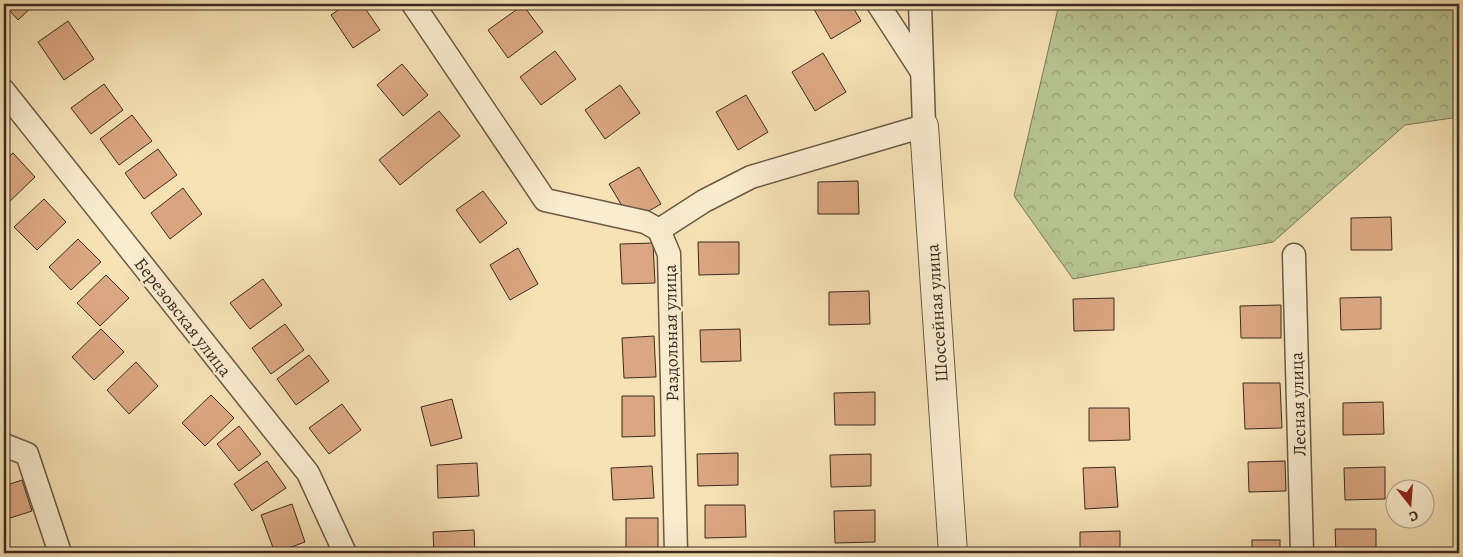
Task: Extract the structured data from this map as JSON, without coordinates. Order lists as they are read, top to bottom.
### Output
{
  "streets": {
    "street": [
      "Шоссейная улица",
      "Березовская улица",
      "Раздольная улица",
      "Лесная улица"
    ]
  },
  "north": "bottom"
}
